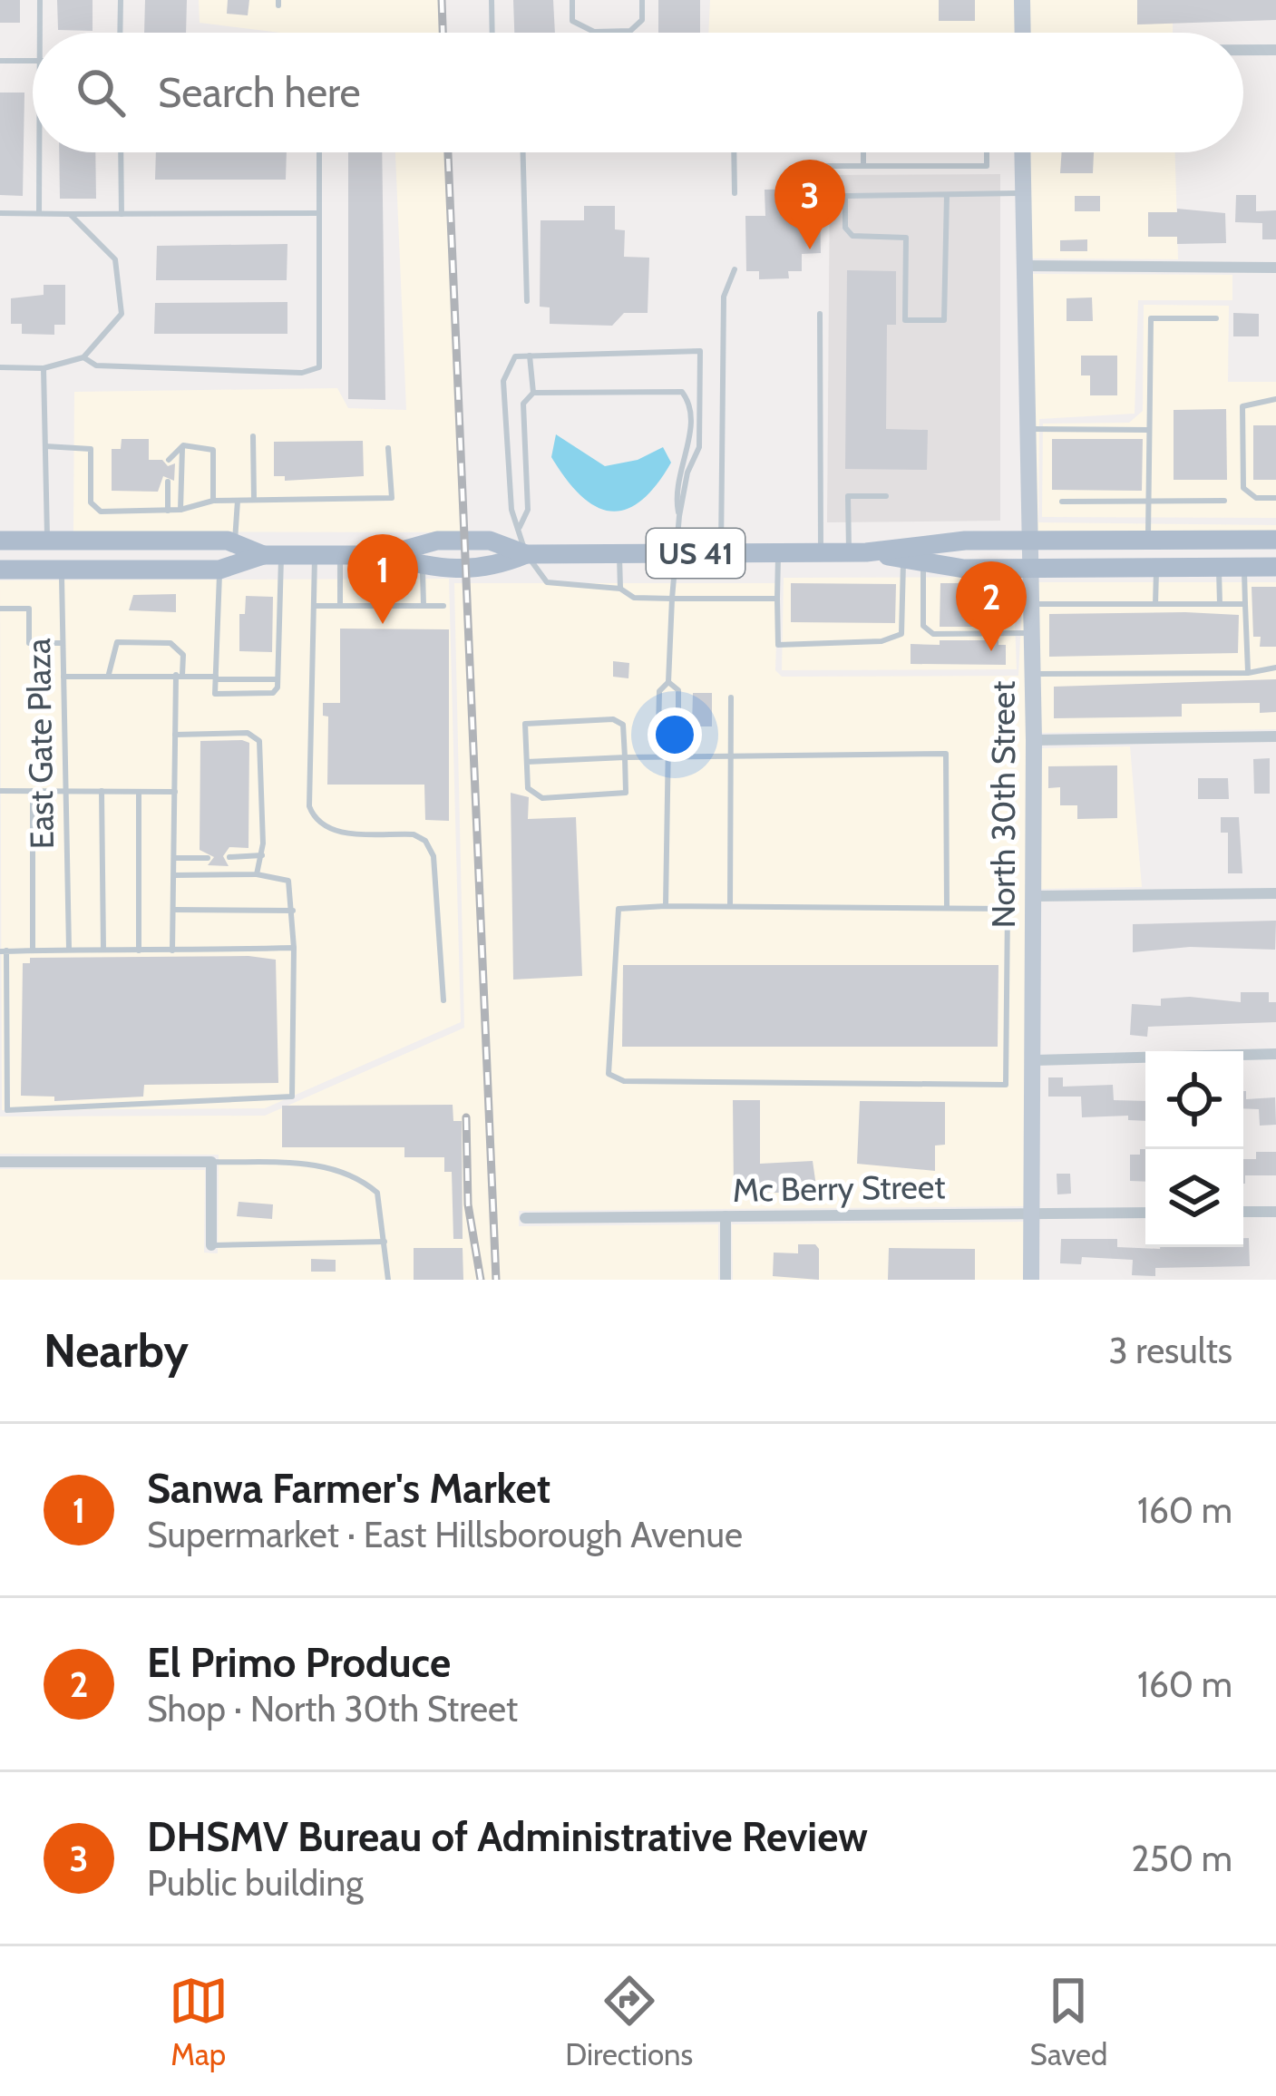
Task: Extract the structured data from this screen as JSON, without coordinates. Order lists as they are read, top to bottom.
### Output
{
  "streets": {
    "main road": ["US 41"],
    "street": ["North 30th Street", "Mc Berry Street"],
    "lane": ["East Gate Plaza"]
  },
  "crossings": [
    ["US 41", "East Gate Plaza"],
    ["US 41", "North 30th Street"],
    ["North 30th Street", "Mc Berry Street"]
  ],
  "page": {
    "search": "Search here",
    "pins": ["3", "1", "2"],
    "heading": ["Nearby", "3 results"],
    "list": [
      {
        "mark": "1",
        "name": "Sanwa Farmer's Market",
        "note": "Supermarket · East Hillsborough Avenue",
        "value": "160 m"
      },
      {
        "mark": "2",
        "name": "El Primo Produce",
        "note": "Shop · North 30th Street",
        "value": "160 m"
      },
      {
        "mark": "3",
        "name": "DHSMV Bureau of Administrative Review",
        "note": "Public building",
        "value": "250 m"
      }
    ],
    "nav": ["Map", "Directions", "Saved"]
  }
}
